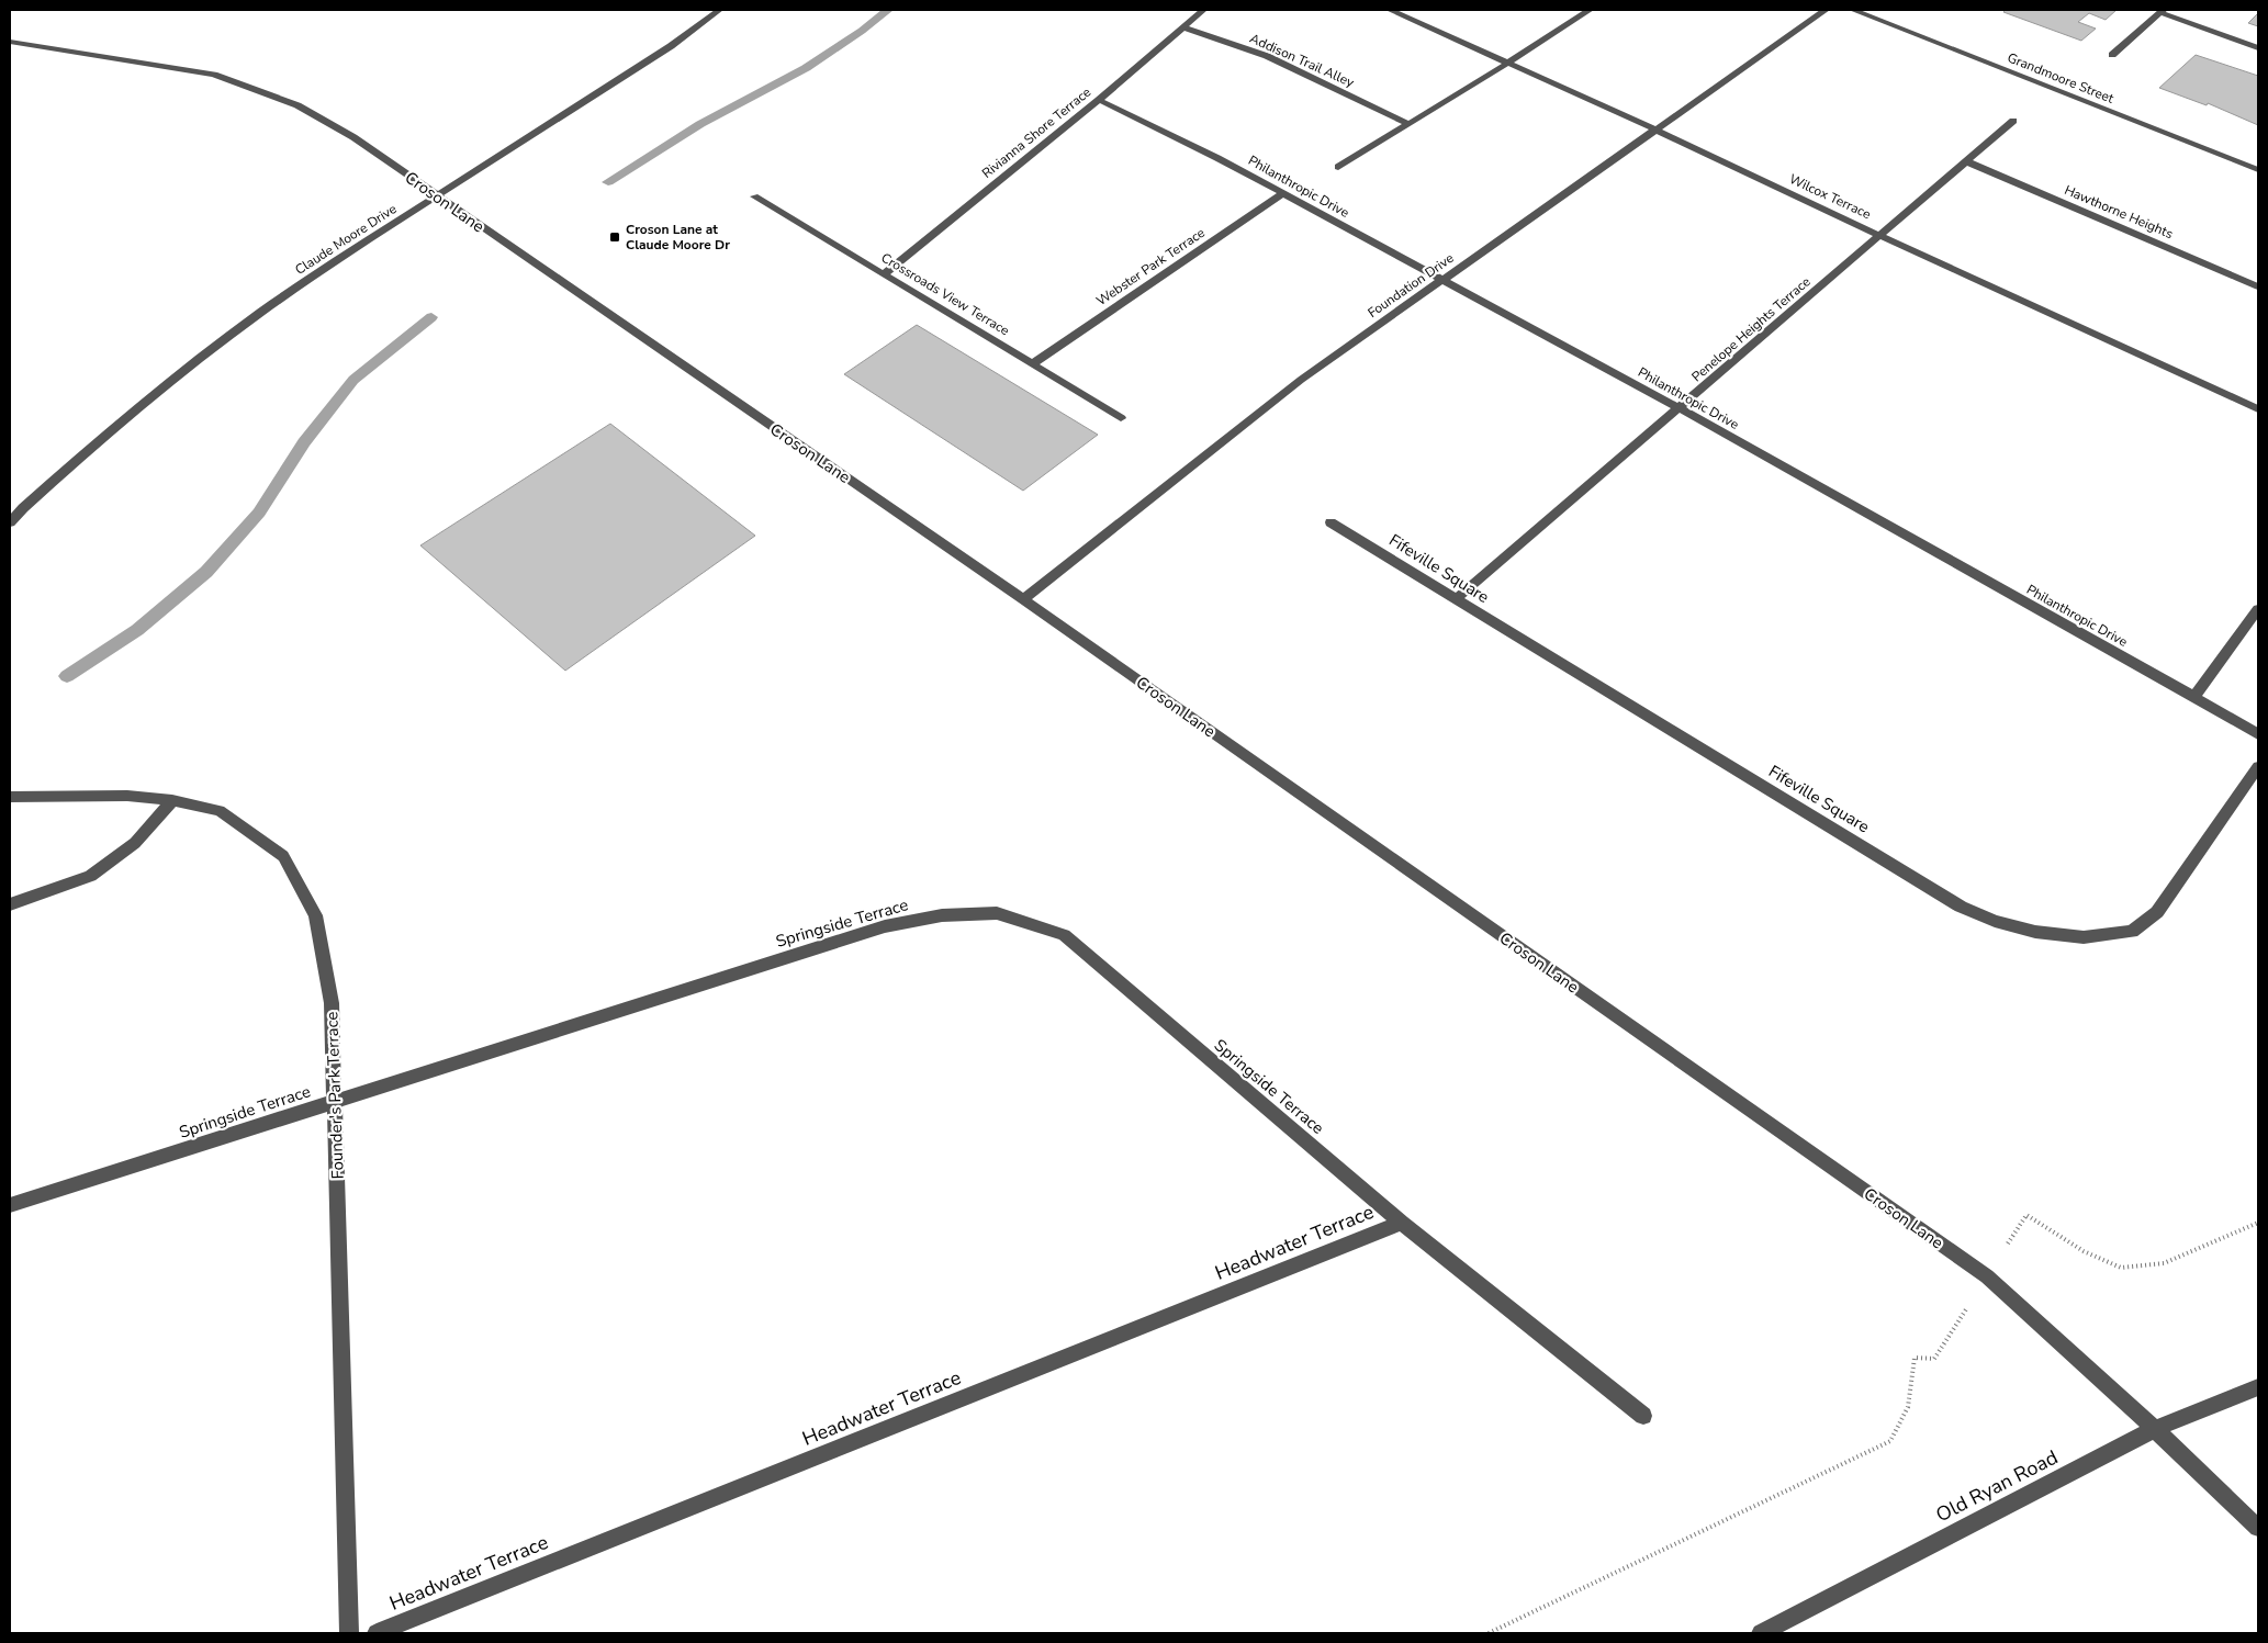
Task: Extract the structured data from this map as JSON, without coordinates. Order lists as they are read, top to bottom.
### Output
{
  "streets": {
    "street": [
      "Addison Trail Alley",
      "Grandmoore Street",
      "Rivianna Shore Terrace",
      "Philanthropic Drive",
      "Wilcox Terrace",
      "Croson Lane",
      "Hawthorne Heights",
      "Claude Moore Drive",
      "Webster Park Terrace",
      "Foundation Drive",
      "Crossroads View Terrace",
      "Penelope Heights Terrace",
      "Fifeville Square",
      "Springside Terrace",
      "Founder's Park Terrace",
      "Headwater Terrace",
      "Old Ryan Road"
    ]
  },
  "crossings": [
    ["Addison Trail Alley", "Rivianna Shore Terrace"],
    ["Rivianna Shore Terrace", "Philanthropic Drive"],
    ["Rivianna Shore Terrace", "Crossroads View Terrace"],
    ["Philanthropic Drive", "Webster Park Terrace"],
    ["Philanthropic Drive", "Foundation Drive"],
    ["Philanthropic Drive", "Penelope Heights Terrace"],
    ["Wilcox Terrace", "Foundation Drive"],
    ["Wilcox Terrace", "Penelope Heights Terrace"],
    ["Croson Lane", "Claude Moore Drive"],
    ["Croson Lane", "Foundation Drive"],
    ["Croson Lane", "Old Ryan Road"],
    ["Hawthorne Heights", "Penelope Heights Terrace"],
    ["Webster Park Terrace", "Crossroads View Terrace"],
    ["Penelope Heights Terrace", "Fifeville Square"],
    ["Springside Terrace", "Founder's Park Terrace"],
    ["Springside Terrace", "Headwater Terrace"]
  ],
  "places": {
    "transit": ["Croson Lane at Claude Moore Dr"]
  }
}
